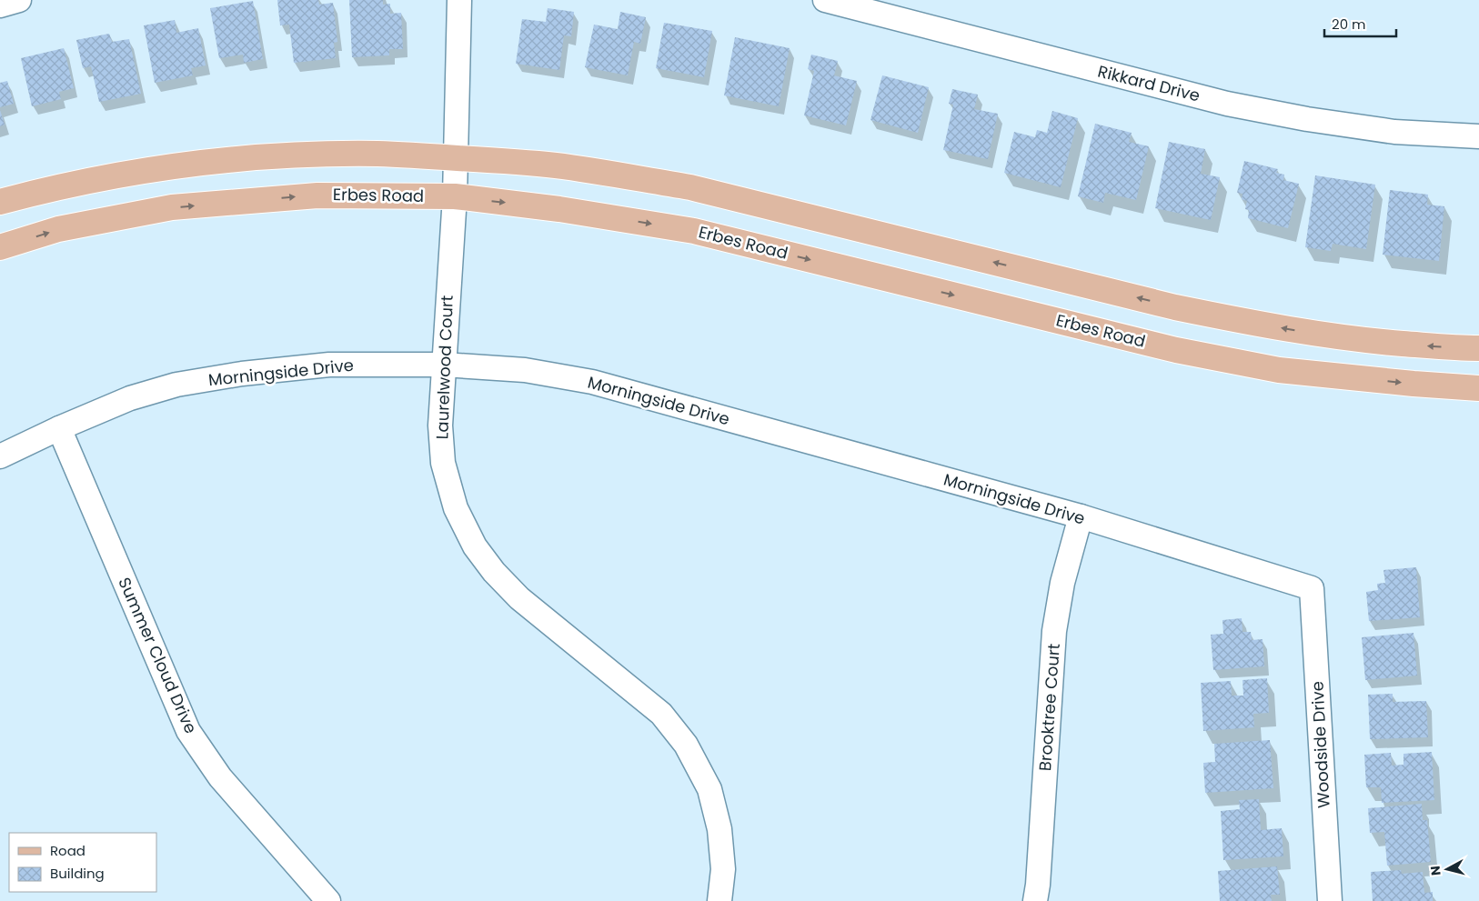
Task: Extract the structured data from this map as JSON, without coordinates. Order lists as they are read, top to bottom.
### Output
{
  "streets": {
    "main road": ["Erbes Road"],
    "street": [
      "Rikkard Drive",
      "Laurelwood Court",
      "Morningside Drive",
      "Summer Cloud Drive",
      "Brooktree Court",
      "Woodside Drive"
    ]
  },
  "crossings": [
    ["Erbes Road", "Laurelwood Court"],
    ["Laurelwood Court", "Morningside Drive"],
    ["Morningside Drive", "Summer Cloud Drive"],
    ["Morningside Drive", "Brooktree Court"],
    ["Morningside Drive", "Woodside Drive"]
  ],
  "legend": ["Road", "Building"],
  "scale_bar": "20 m",
  "north": "left"
}
